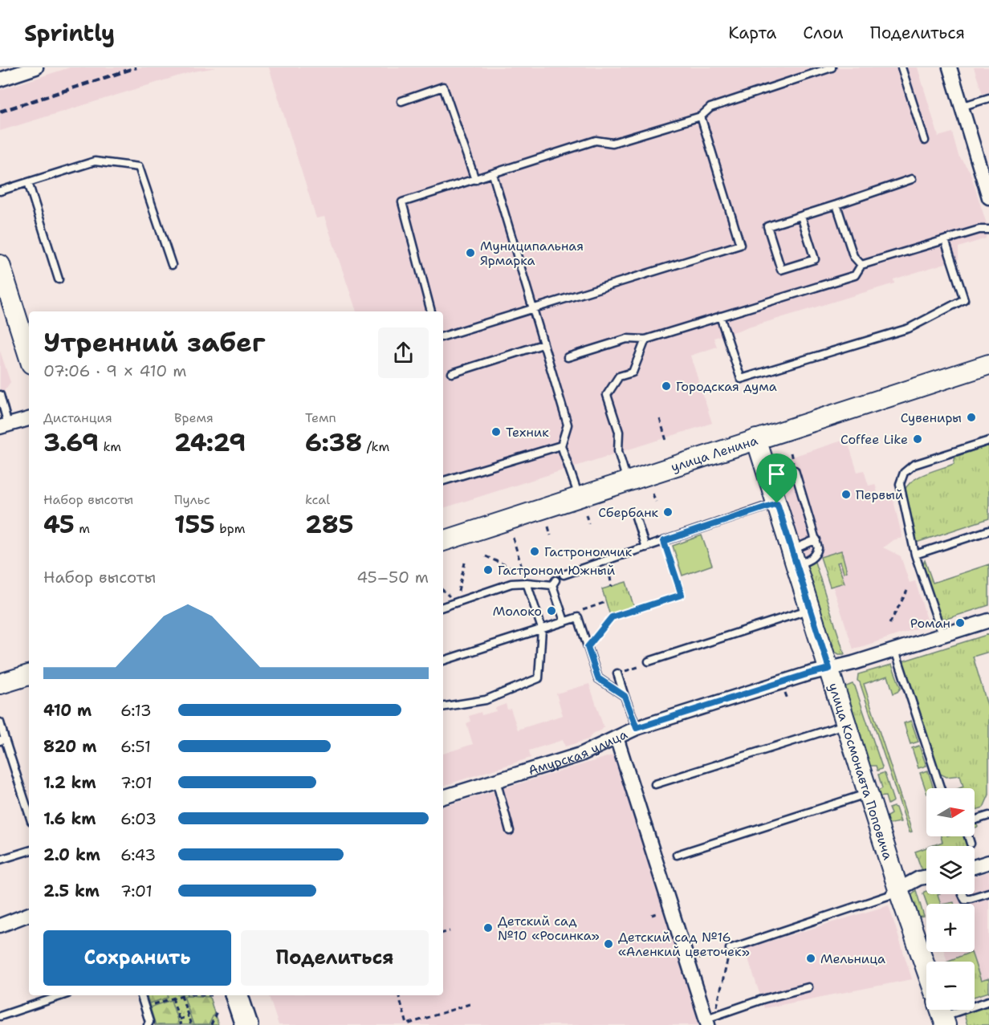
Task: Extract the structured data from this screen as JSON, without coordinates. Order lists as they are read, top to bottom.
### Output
{
  "streets": {
    "main road": ["улица Ленина", "улица Космонавта Поповича"],
    "street": ["Амурская улица"]
  },
  "crossings": [
    ["улица Ленина", "улица Космонавта Поповича"],
    ["Амурская улица", "улица Космонавта Поповича"]
  ],
  "places": [
    "Муниципальная Ярмарка",
    "Городская дума",
    "Сувениры",
    "Техник",
    "Coffee Like",
    "Первый",
    "Сбербанк",
    "Гастрономчик",
    "Гастроном Южный",
    "Молоко",
    "Роман",
    "Детский сад №10 «Росинка»",
    "Детский сад №16 «Аленкий цветочек»",
    "Мельница"
  ],
  "north": "right",
  "page": {
    "header": "Sprintly",
    "nav": ["Карта", "Слои", "Поделиться"],
    "heading": ["Утренний забег", "07:06 · 9 × 410 m"],
    "stats": [
      ["Дистанция", "3.69 km"],
      ["Время", "24:29"],
      ["Темп", "6:38 /km"],
      ["Набор высоты", "45 m"],
      ["Пульс", "155 bpm"],
      ["kcal", "285"]
    ],
    "chart": ["Набор высоты", "45–50 m"],
    "list": [
      {
        "name": "410 m",
        "note": "6:13"
      },
      {
        "name": "820 m",
        "note": "6:51"
      },
      {
        "name": "1.2 km",
        "note": "7:01"
      },
      {
        "name": "1.6 km",
        "note": "6:03"
      },
      {
        "name": "2.0 km",
        "note": "6:43"
      },
      {
        "name": "2.5 km",
        "note": "7:01"
      }
    ],
    "map_buttons": ["+", "−"],
    "buttons": ["Сохранить", "Поделиться"]
  }
}
